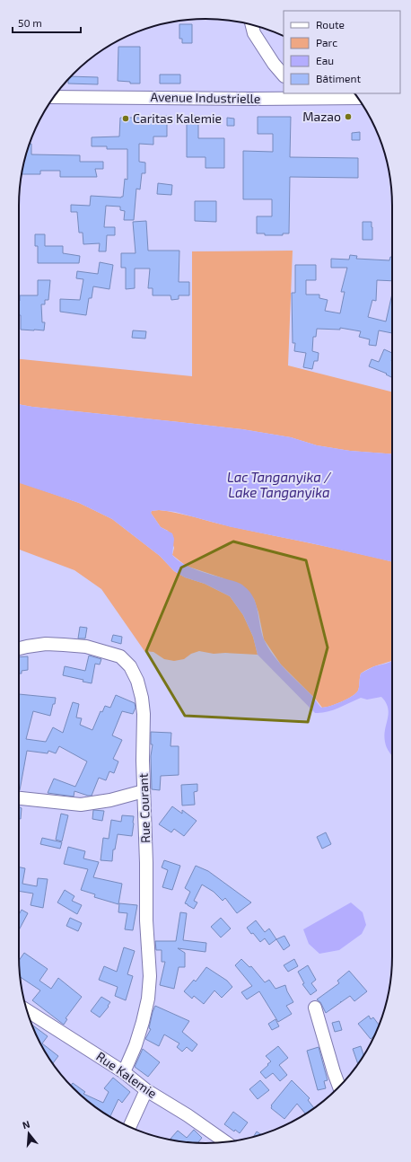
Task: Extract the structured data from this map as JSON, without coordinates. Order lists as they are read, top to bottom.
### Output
{
  "streets": {
    "street": ["Avenue Industrielle", "Rue Courant", "Rue Kalemie"]
  },
  "crossings": [
    ["Rue Courant", "Rue Kalemie"]
  ],
  "water": ["Lac Tanganyika / Lake Tanganyika"],
  "places": ["Mazao", "Caritas Kalemie"],
  "legend": [
    "Route",
    "Parc",
    "Eau",
    "Bâtiment"
  ],
  "scale_bar": "50 m",
  "north": "top"
}
